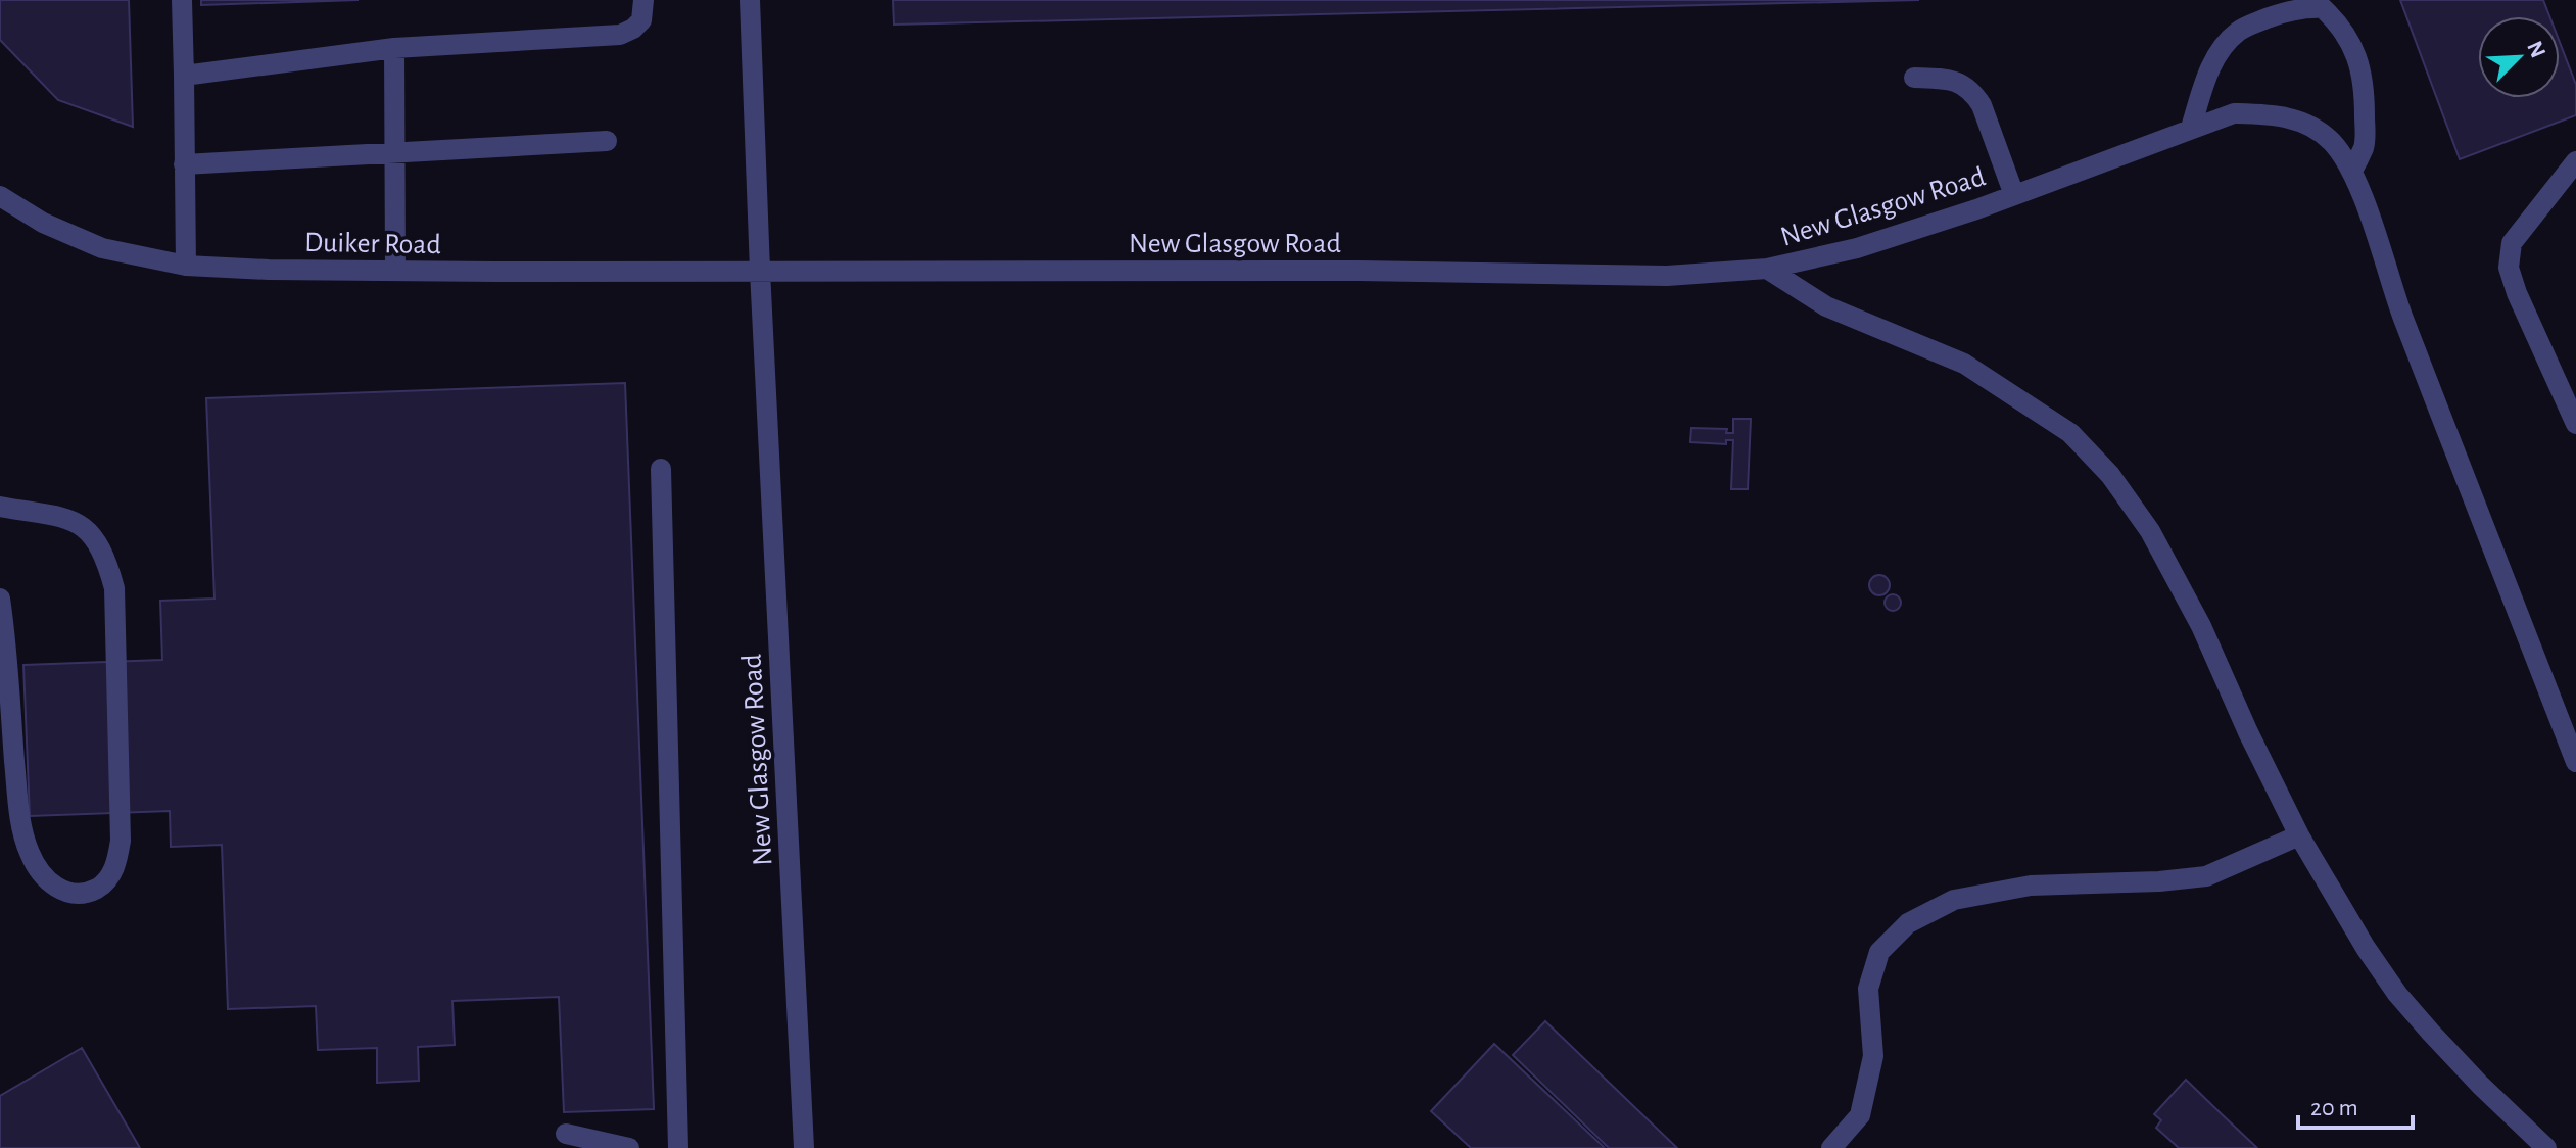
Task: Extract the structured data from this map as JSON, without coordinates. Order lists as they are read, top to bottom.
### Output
{
  "streets": {
    "street": ["New Glasgow Road", "Duiker Road"]
  },
  "crossings": [
    ["New Glasgow Road", "Duiker Road"]
  ],
  "scale_bar": "20 m",
  "north": "top right"
}
